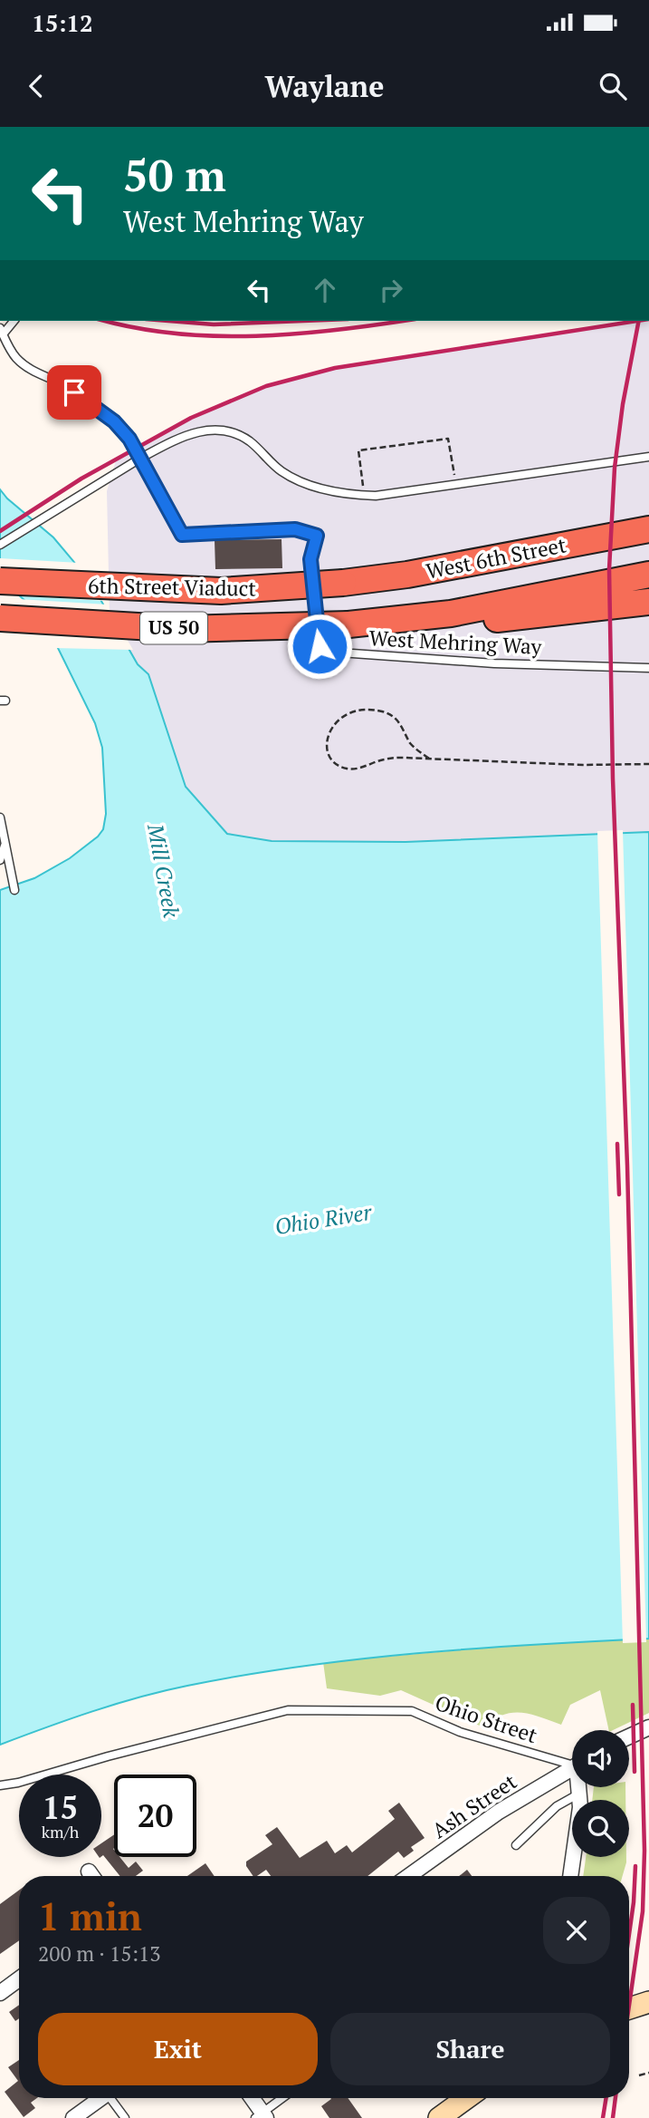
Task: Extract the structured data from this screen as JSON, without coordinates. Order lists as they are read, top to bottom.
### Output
{
  "streets": {
    "highway": ["West 6th Street", "6th Street Viaduct", "US 50"],
    "street": ["Ash Street"],
    "lane": ["West Mehring Way", "Ohio Street"]
  },
  "crossings": [
    ["West 6th Street", "6th Street Viaduct"],
    ["6th Street Viaduct", "US 50"]
  ],
  "water": ["Mill Creek", "Ohio River"],
  "page": {
    "status": "15:12",
    "header": "Waylane",
    "turn": ["50 m", "West Mehring Way"],
    "speed": "15 km/h",
    "limit": "20",
    "heading": ["1 min", "200 m · 15:13"],
    "buttons": ["Exit", "Share"]
  }
}
